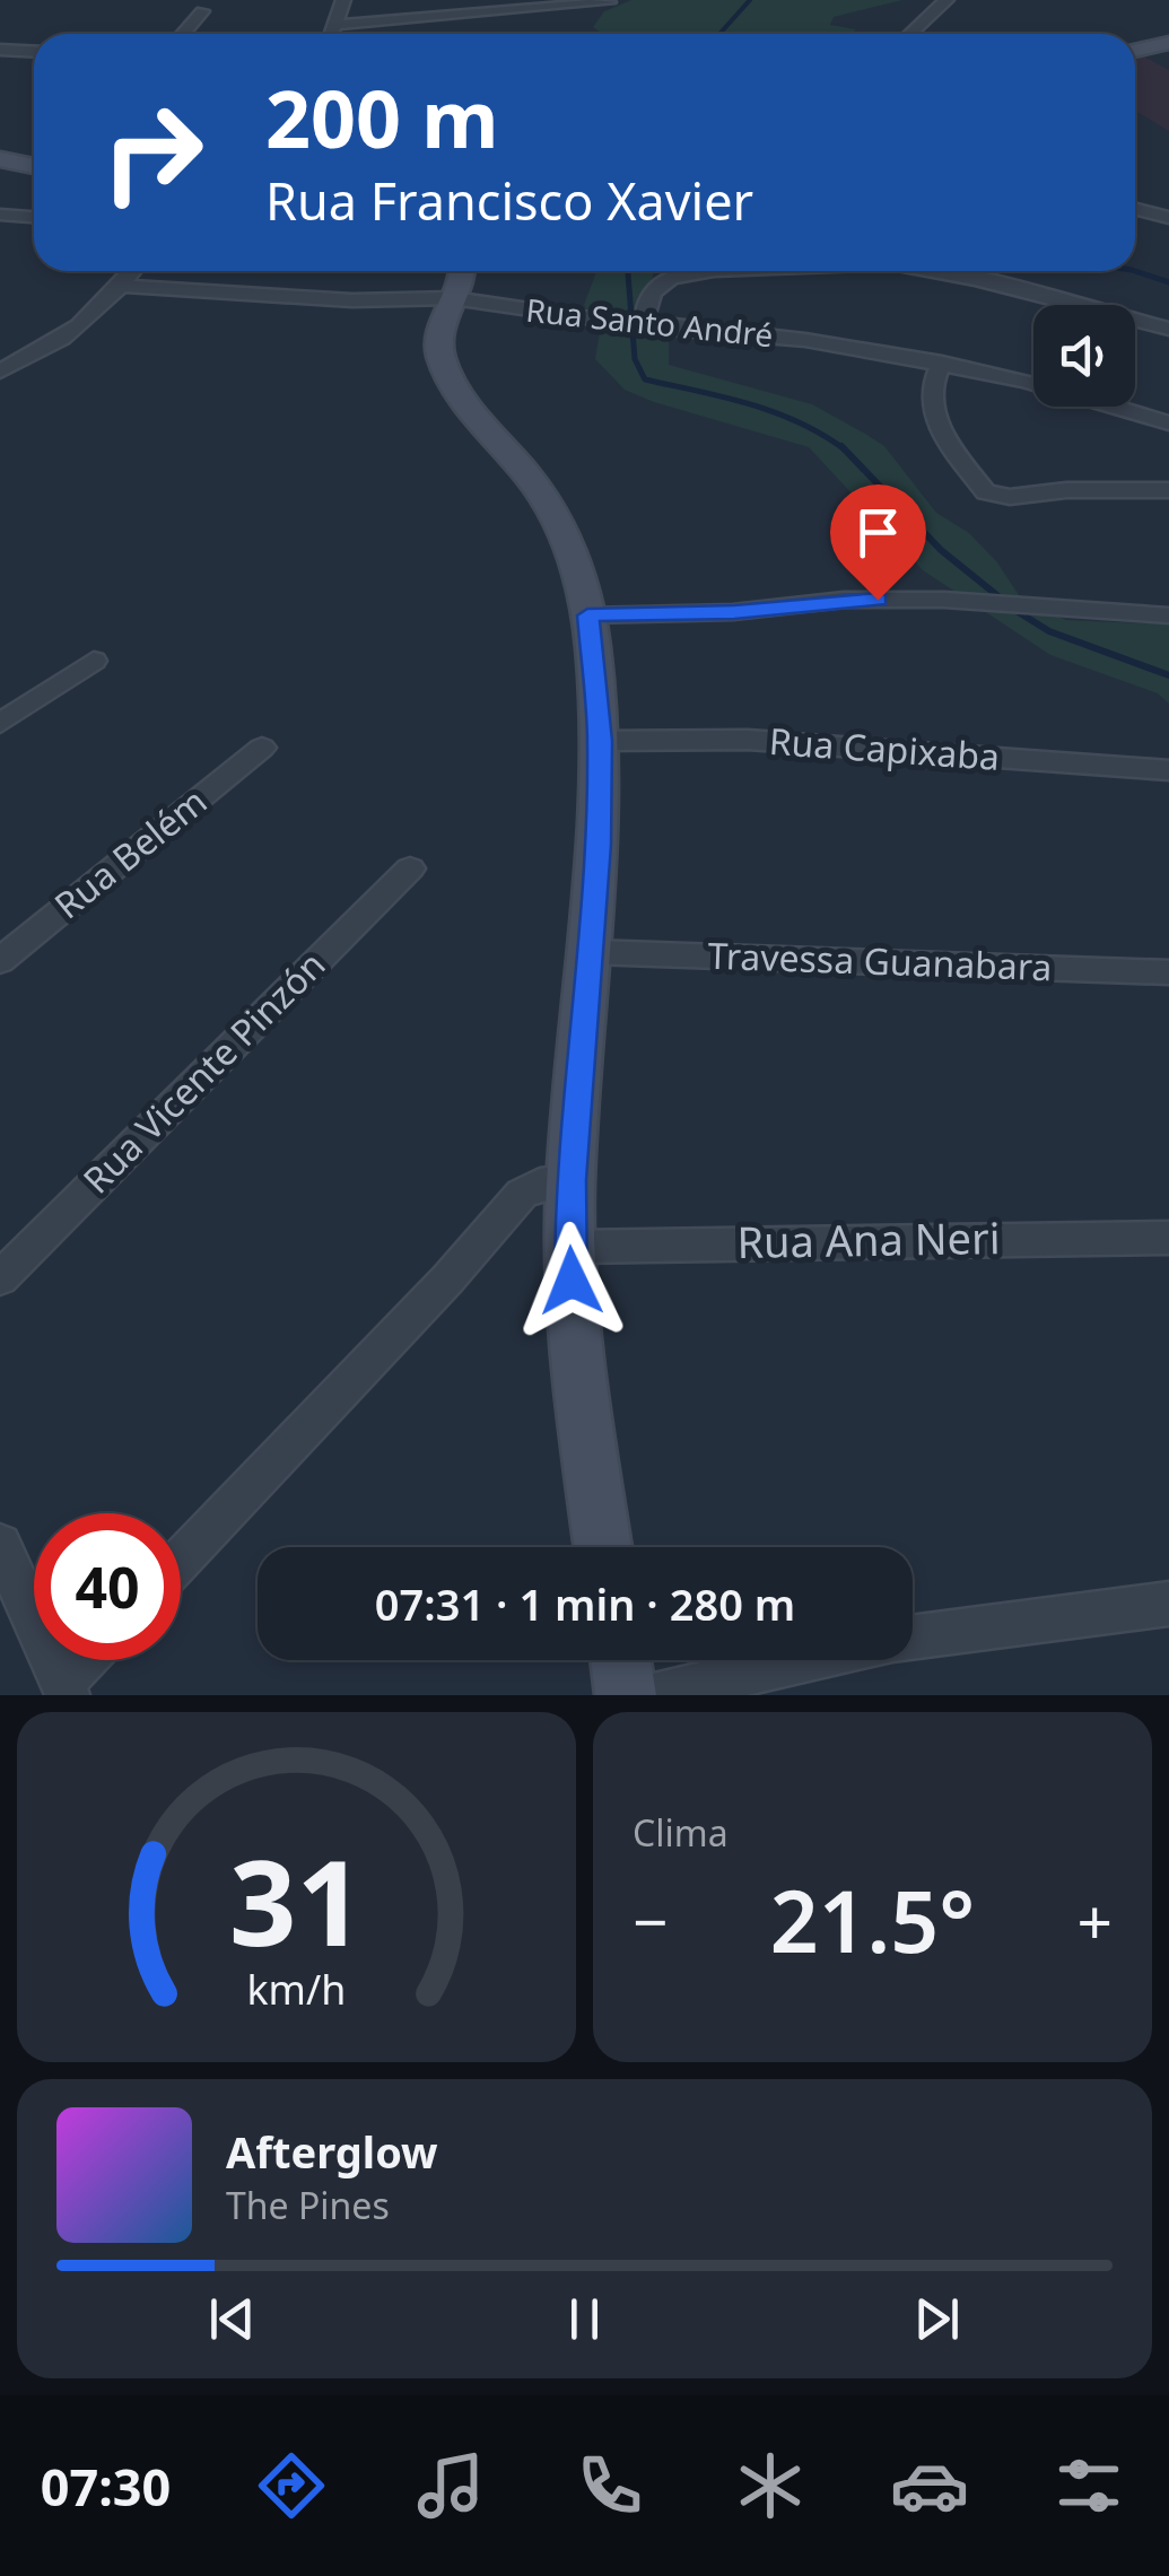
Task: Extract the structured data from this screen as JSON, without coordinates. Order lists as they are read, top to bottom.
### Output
{
  "streets": {
    "street": [
      "Rua Santo André",
      "Rua Capixaba",
      "Rua Belém",
      "Travessa Guanabara",
      "Rua Vicente Pinzón",
      "Rua Ana Neri"
    ]
  },
  "page": {
    "turn": ["200 m", "Rua Francisco Xavier"],
    "limit": "40",
    "trip": "07:31 · 1 min · 280 m",
    "tile": "Clima",
    "heat": ["−", "21.5°", "+"],
    "song": ["Afterglow", "The Pines"],
    "tabs": "07:30",
    "gauge": ["31", "km/h"]
  }
}
